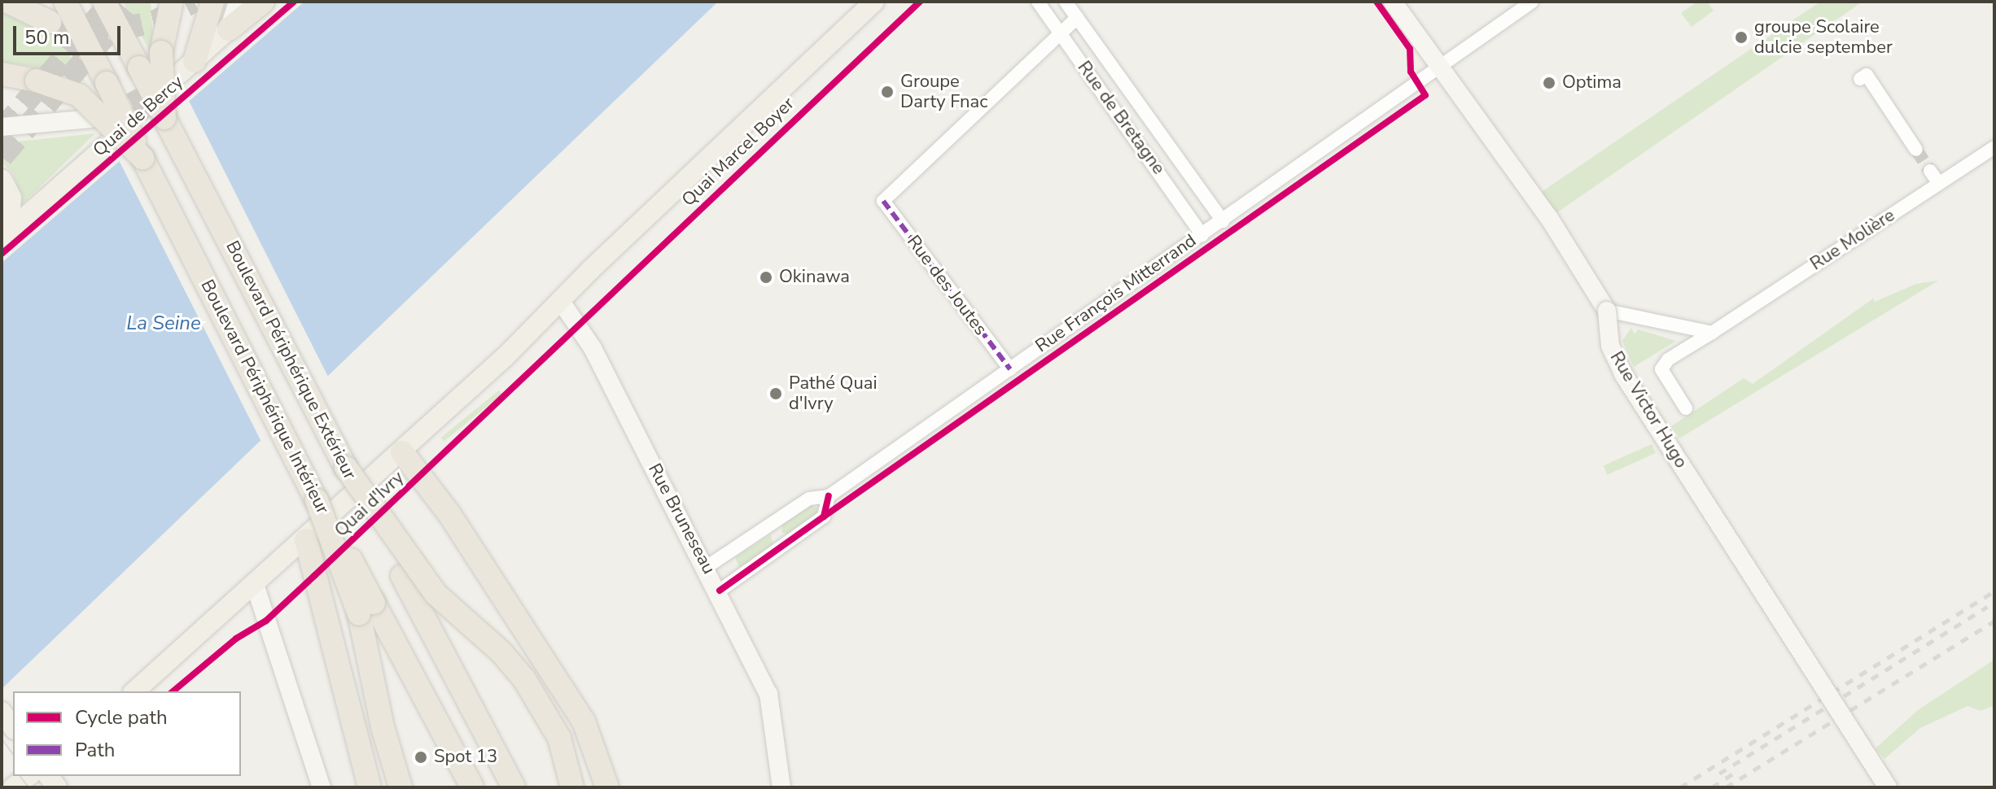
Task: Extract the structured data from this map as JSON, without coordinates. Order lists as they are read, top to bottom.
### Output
{
  "streets": {
    "highway": ["Boulevard Périphérique Extérieur", "Boulevard Périphérique Intérieur"],
    "main road": [
      "Quai de Bercy",
      "Quai Marcel Boyer",
      "Rue Victor Hugo",
      "Quai d'Ivry",
      "Rue Bruneseau"
    ],
    "street": [
      "Rue de Bretagne",
      "Rue Molière",
      "Rue des Joutes",
      "Rue François Mitterrand"
    ]
  },
  "crossings": [
    ["Rue de Bretagne", "Rue des Joutes"],
    ["Rue de Bretagne", "Rue François Mitterrand"],
    ["Quai Marcel Boyer", "Quai d'Ivry"],
    ["Quai Marcel Boyer", "Rue Bruneseau"],
    ["Rue des Joutes", "Rue François Mitterrand"],
    ["Rue François Mitterrand", "Rue Victor Hugo"],
    ["Rue François Mitterrand", "Rue Bruneseau"],
    ["Quai d'Ivry", "Rue Bruneseau"]
  ],
  "water": ["La Seine"],
  "places": [
    "groupe Scolaire dulcie september",
    "Optima",
    "Groupe Darty Fnac",
    "Okinawa",
    "Pathé Quai d'Ivry",
    "Spot 13"
  ],
  "legend": ["Cycle path", "Path"],
  "scale_bar": "50 m"
}
